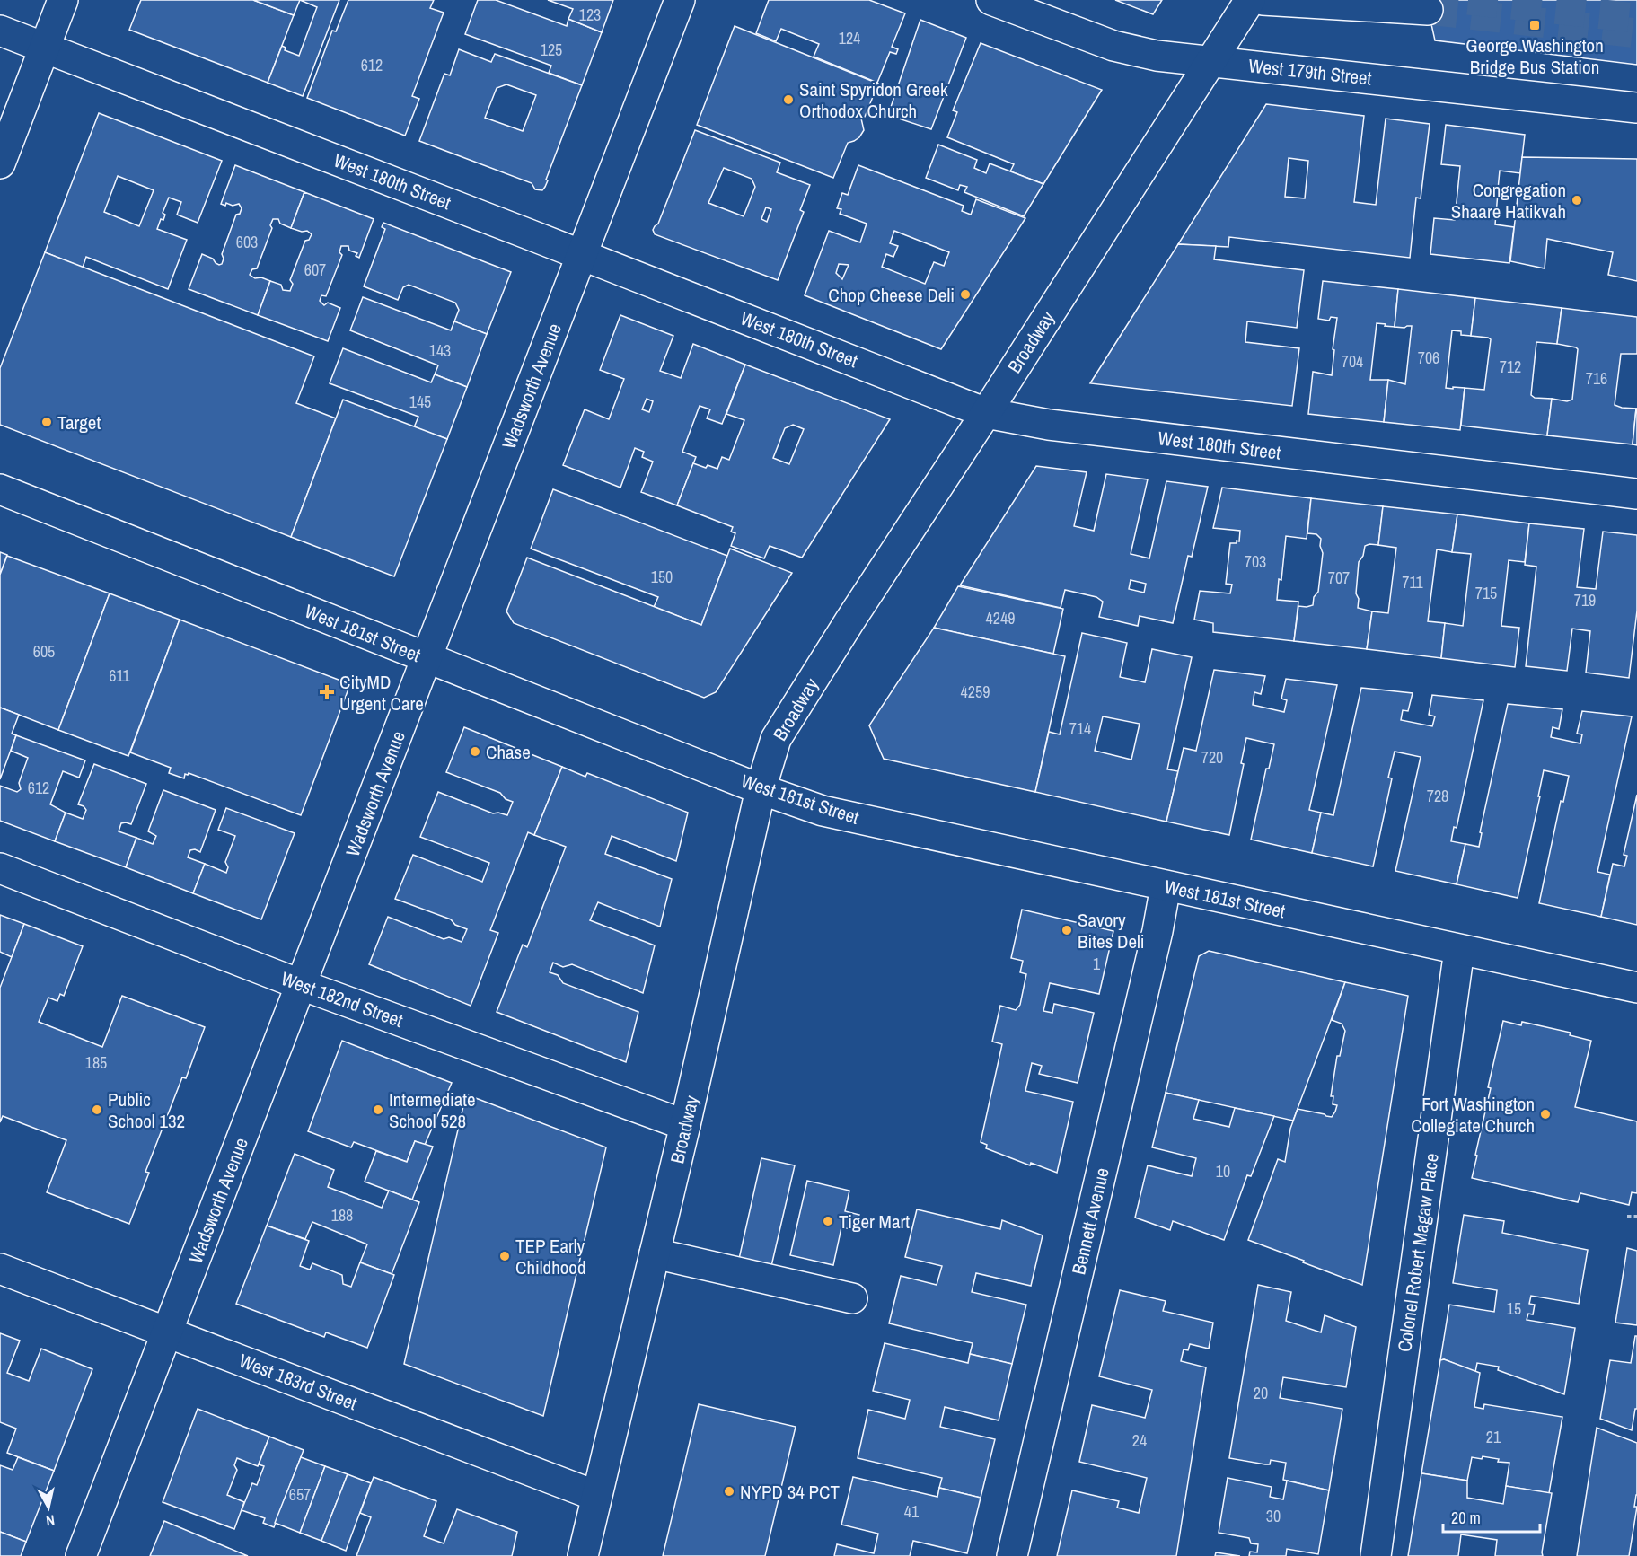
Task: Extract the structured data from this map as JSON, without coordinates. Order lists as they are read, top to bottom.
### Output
{
  "streets": {
    "street": [
      "West 179th Street",
      "West 180th Street",
      "Broadway",
      "Wadsworth Avenue",
      "West 181st Street",
      "West 182nd Street",
      "Bennett Avenue",
      "Colonel Robert Magaw Place",
      "West 183rd Street"
    ]
  },
  "crossings": [
    ["West 179th Street", "Broadway"],
    ["West 180th Street", "Broadway"],
    ["West 180th Street", "Wadsworth Avenue"],
    ["Broadway", "West 181st Street"],
    ["Broadway", "West 182nd Street"],
    ["Broadway", "West 183rd Street"],
    ["Wadsworth Avenue", "West 181st Street"],
    ["Wadsworth Avenue", "West 182nd Street"],
    ["Wadsworth Avenue", "West 183rd Street"],
    ["West 181st Street", "Bennett Avenue"],
    ["West 181st Street", "Colonel Robert Magaw Place"]
  ],
  "places": {
    "transit": ["George Washington Bridge Bus Station"],
    "other": [
      "Saint Spyridon Greek Orthodox Church",
      "Congregation Shaare Hatikvah",
      "Chop Cheese Deli",
      "Target",
      "Chase",
      "Savory Bites Deli",
      "Public School 132",
      "Intermediate School 528",
      "Fort Washington Collegiate Church",
      "Tiger Mart",
      "TEP Early Childhood",
      "NYPD 34 PCT"
    ],
    "health": ["CityMD Urgent Care"]
  },
  "house_numbers": [
    "123",
    "124",
    "125",
    "612",
    "603",
    "607",
    "143",
    "706",
    "704",
    "712",
    "716",
    "145",
    "703",
    "150",
    "707",
    "711",
    "715",
    "719",
    "4249",
    "605",
    "611",
    "4259",
    "714",
    "720",
    "612",
    "728",
    "1",
    "185",
    "10",
    "188",
    "15",
    "20",
    "21",
    "24",
    "657",
    "41",
    "30"
  ],
  "scale_bar": "20 m",
  "north": "bottom"
}
